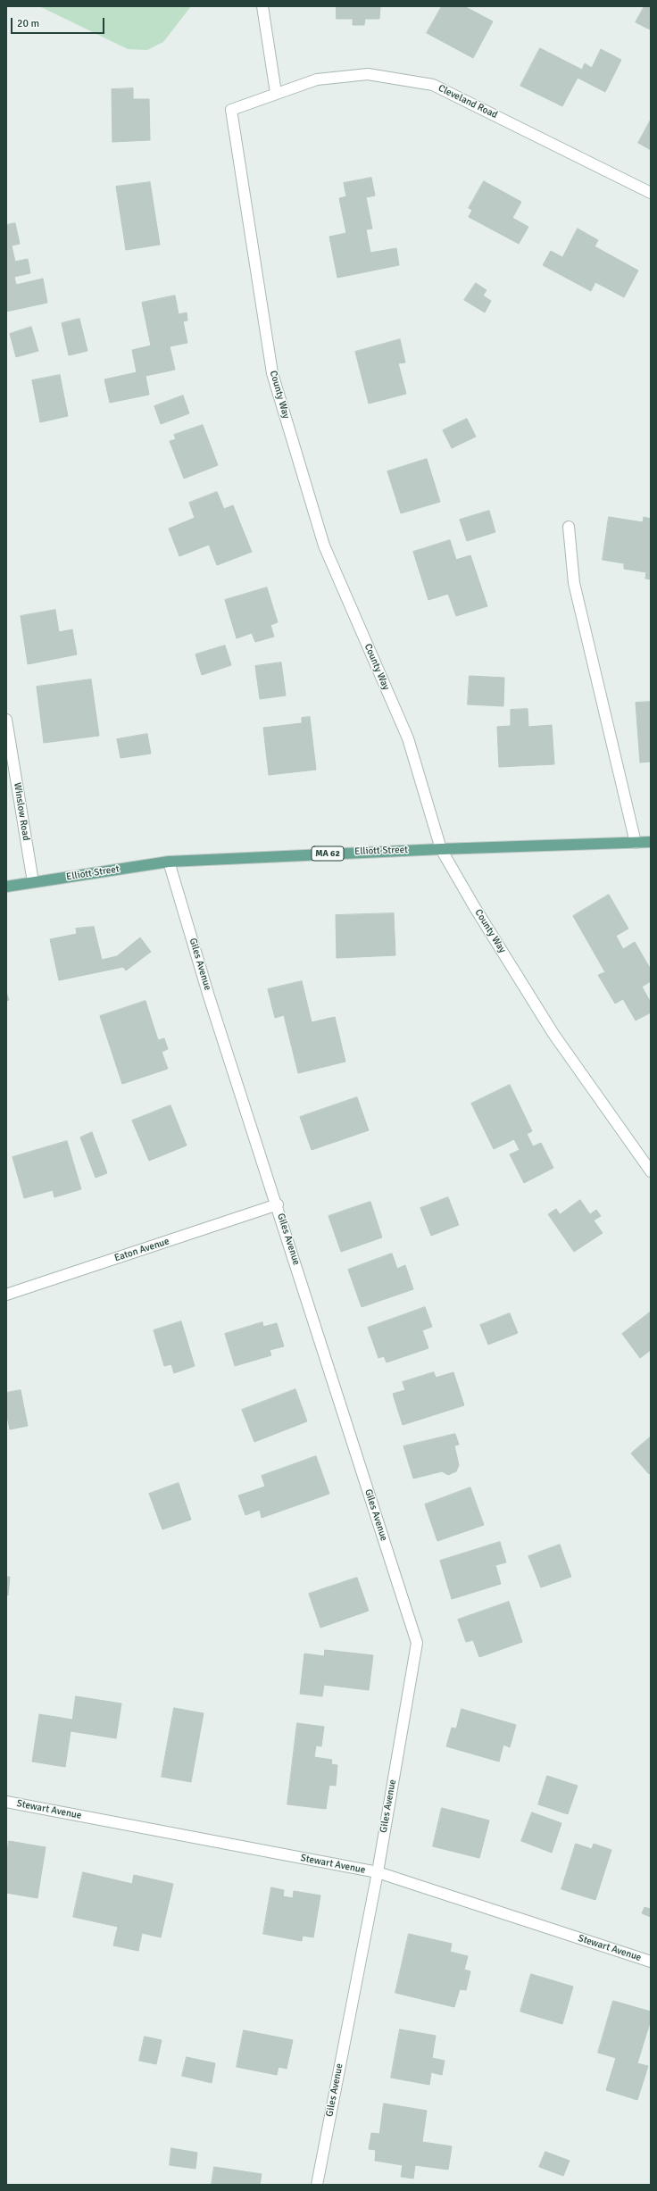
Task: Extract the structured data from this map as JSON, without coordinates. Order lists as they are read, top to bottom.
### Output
{
  "streets": {
    "main road": ["Elliott Street", "MA 62"],
    "street": [
      "Cleveland Road",
      "County Way",
      "Winslow Road",
      "Giles Avenue",
      "Eaton Avenue",
      "Stewart Avenue"
    ]
  },
  "crossings": [
    ["Cleveland Road", "County Way"],
    ["County Way", "Elliott Street"],
    ["Winslow Road", "Elliott Street"],
    ["Elliott Street", "Giles Avenue"],
    ["Giles Avenue", "Eaton Avenue"],
    ["Giles Avenue", "Stewart Avenue"]
  ],
  "scale_bar": "20 m"
}
